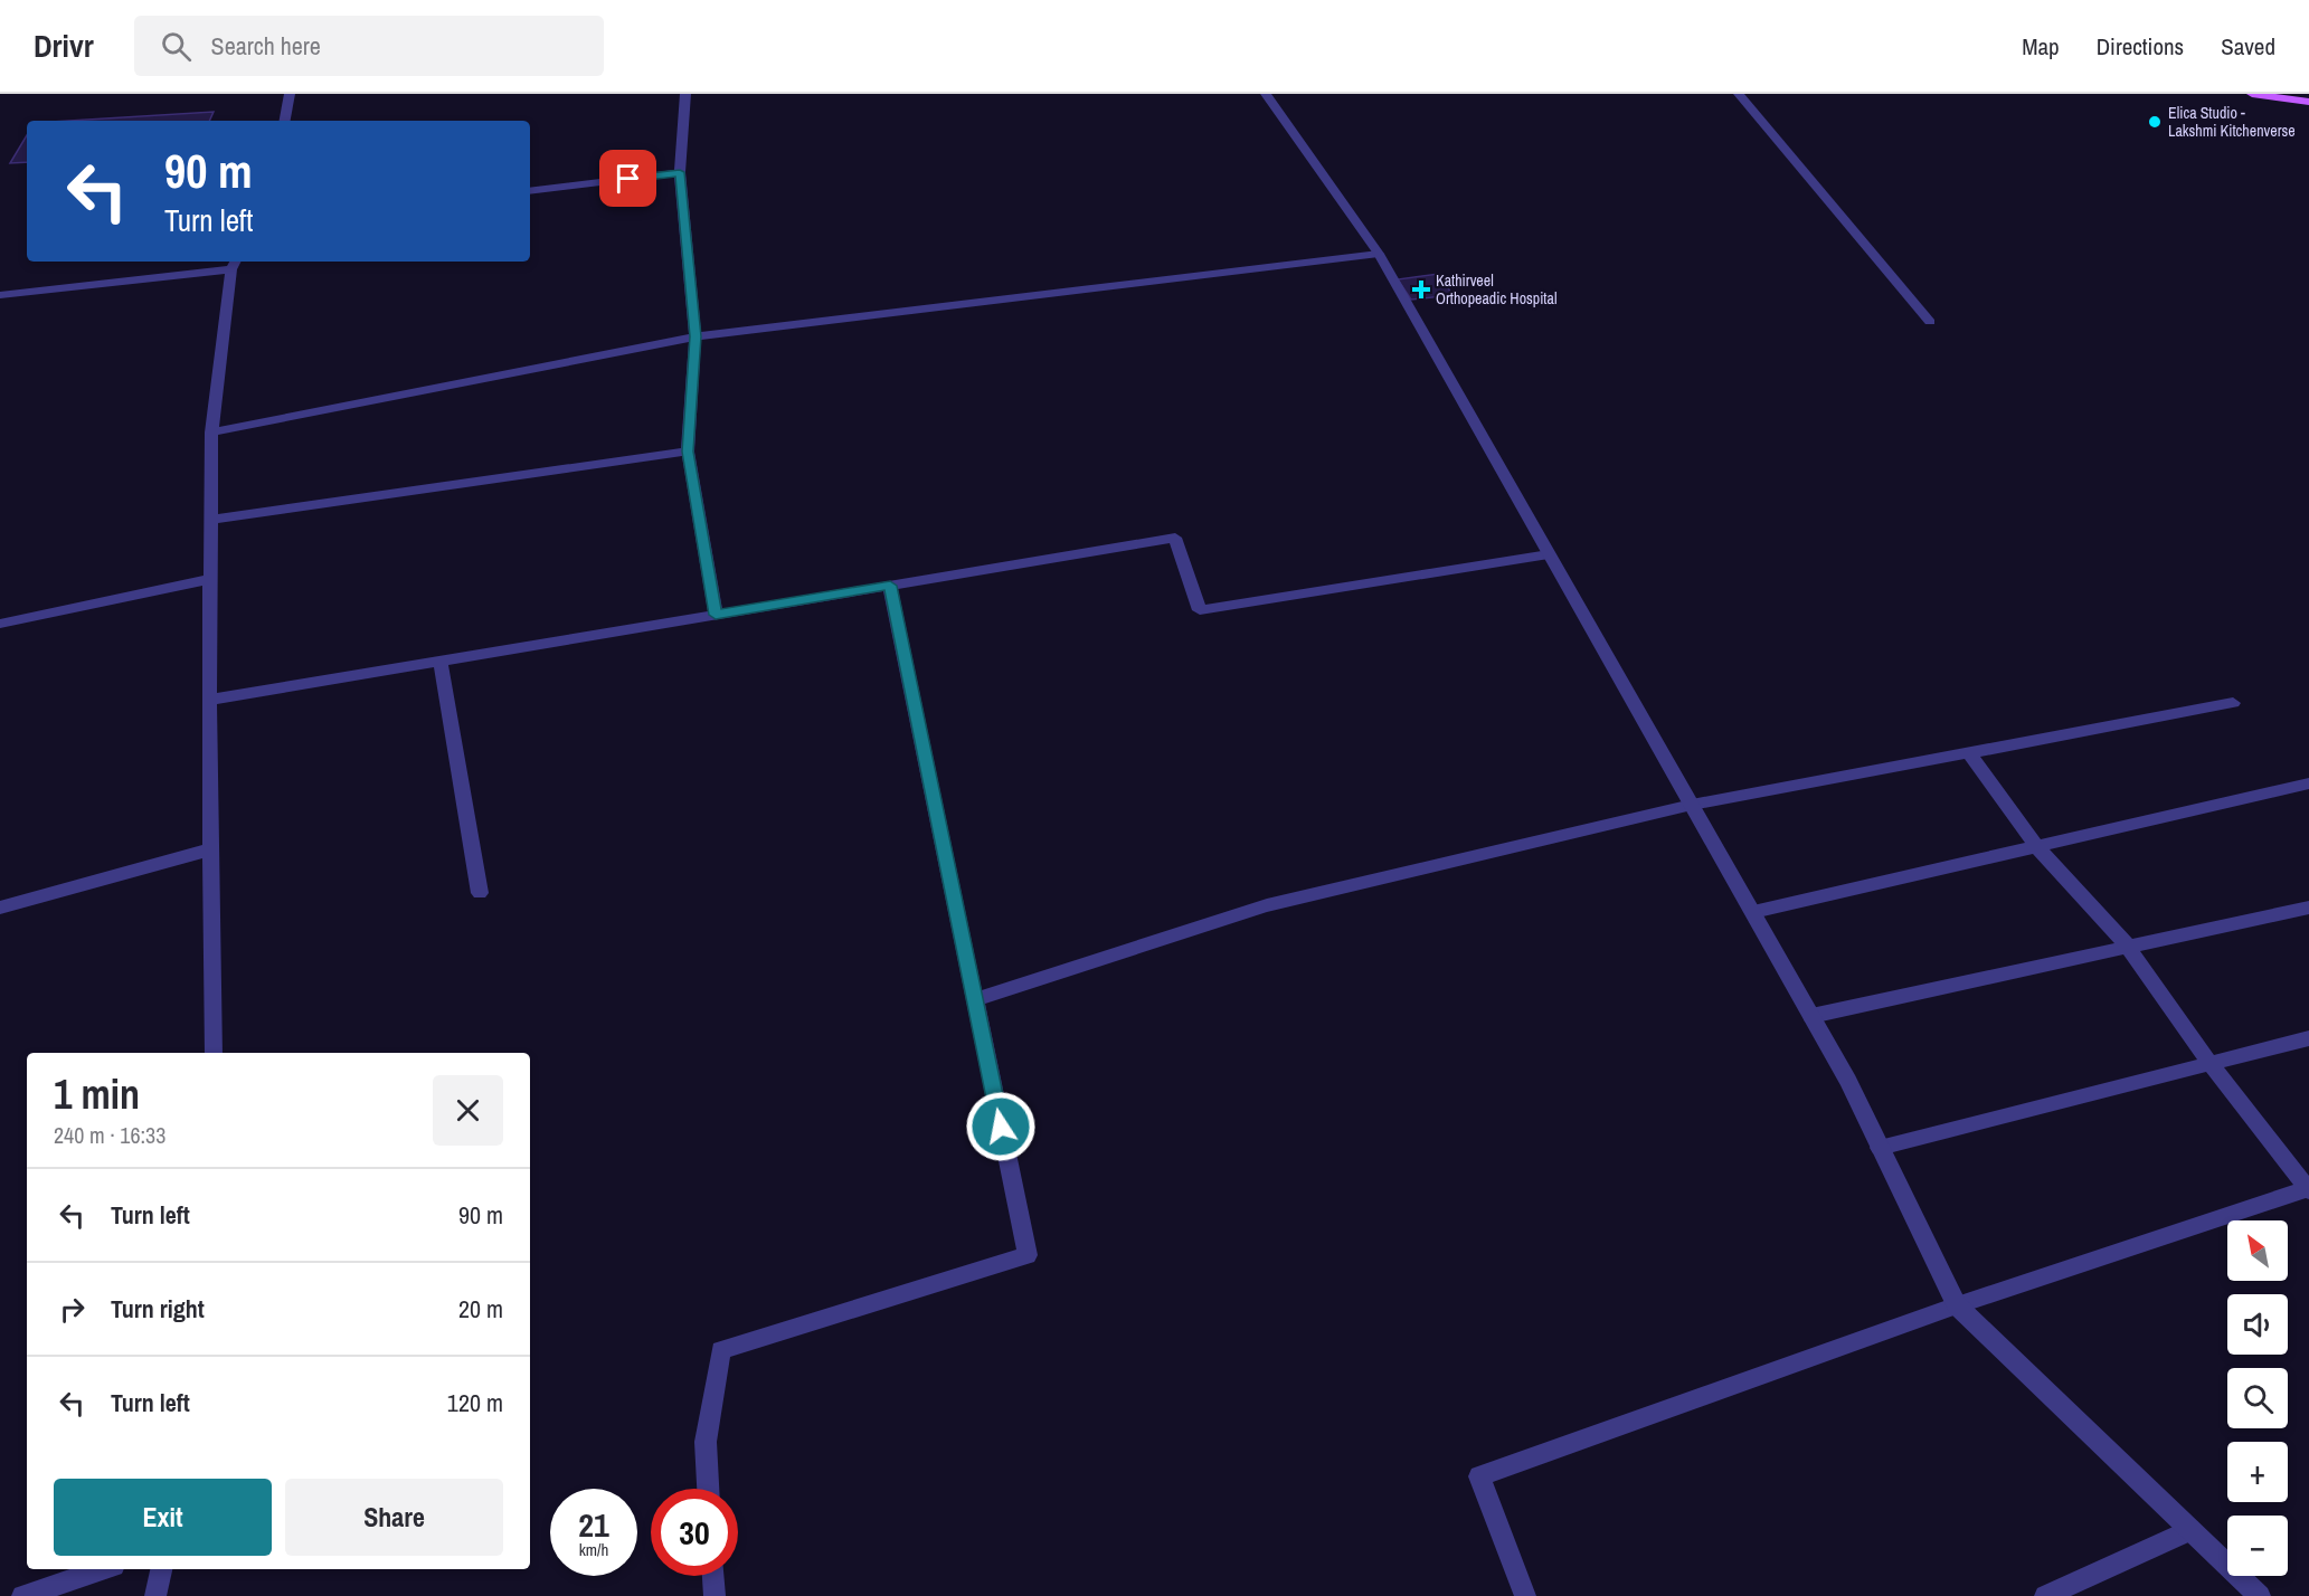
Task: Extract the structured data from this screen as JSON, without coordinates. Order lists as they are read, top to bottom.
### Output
{
  "places": {
    "other": ["Elica Studio - Lakshmi Kitchenverse"],
    "health": ["Kathirveel Orthopeadic Hospital"]
  },
  "north": "top left",
  "page": {
    "header": "Drivr",
    "search": "Search here",
    "nav": ["Map", "Directions", "Saved"],
    "turn": ["90 m", "Turn left"],
    "heading": ["1 min", "240 m · 16:33"],
    "list": [
      {
        "name": "Turn left",
        "value": "90 m"
      },
      {
        "name": "Turn right",
        "value": "20 m"
      },
      {
        "name": "Turn left",
        "value": "120 m"
      }
    ],
    "map_buttons": ["+", "−"],
    "buttons": ["Exit", "Share"],
    "speed": "21 km/h",
    "limit": "30"
  }
}
